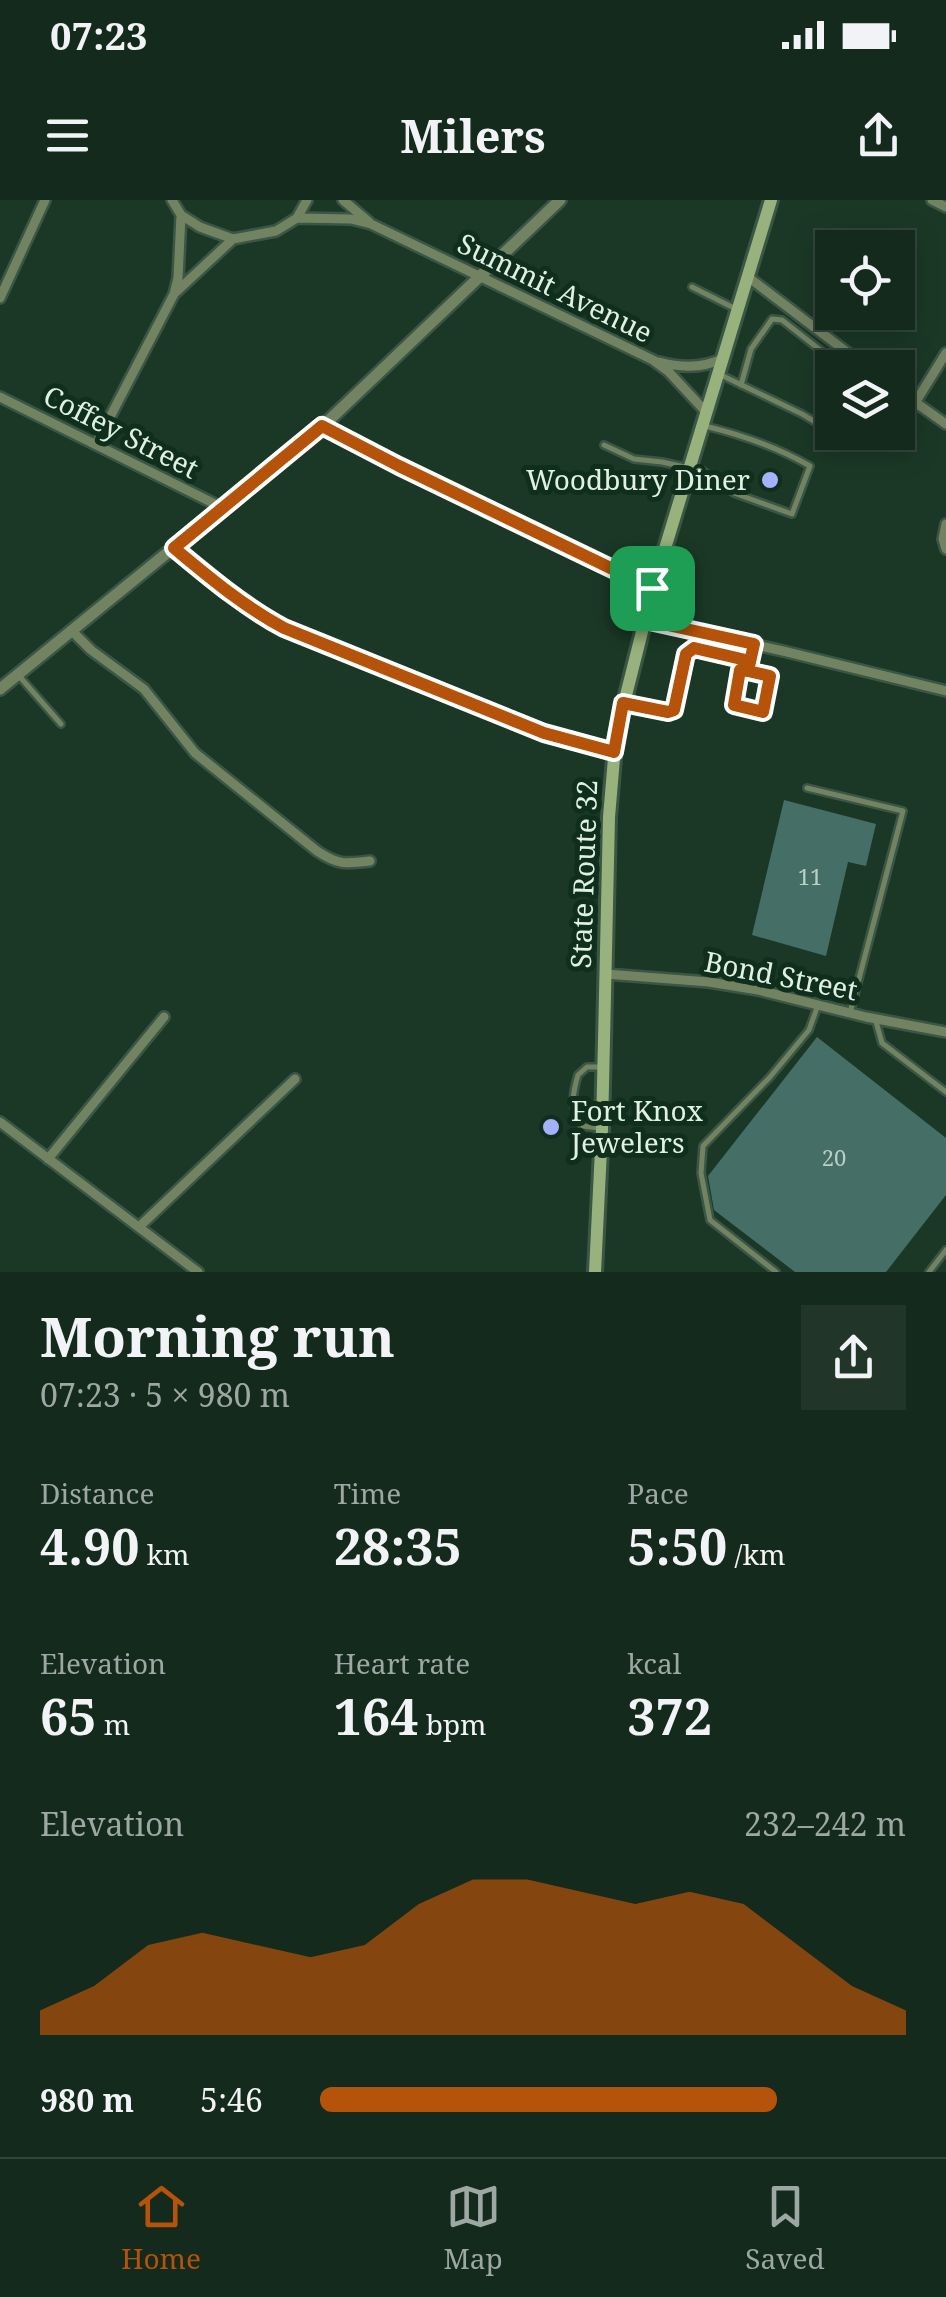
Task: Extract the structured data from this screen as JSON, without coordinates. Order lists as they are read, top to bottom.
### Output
{
  "streets": {
    "main road": ["State Route 32"],
    "street": ["Summit Avenue", "Coffey Street", "Bond Street"]
  },
  "crossings": [
    ["Summit Avenue", "State Route 32"],
    ["State Route 32", "Bond Street"]
  ],
  "places": ["Woodbury Diner", "Fort Knox Jewelers"],
  "house_numbers": ["11", "20"],
  "page": {
    "status": "07:23",
    "header": "Milers",
    "heading": ["Morning run", "07:23 · 5 × 980 m"],
    "stats": [
      ["Distance", "4.90 km"],
      ["Time", "28:35"],
      ["Pace", "5:50 /km"],
      ["Elevation", "65 m"],
      ["Heart rate", "164 bpm"],
      ["kcal", "372"]
    ],
    "chart": ["Elevation", "232–242 m"],
    "list": [
      {
        "name": "980 m",
        "note": "5:46"
      }
    ],
    "tabs": ["Home", "Map", "Saved"]
  }
}
